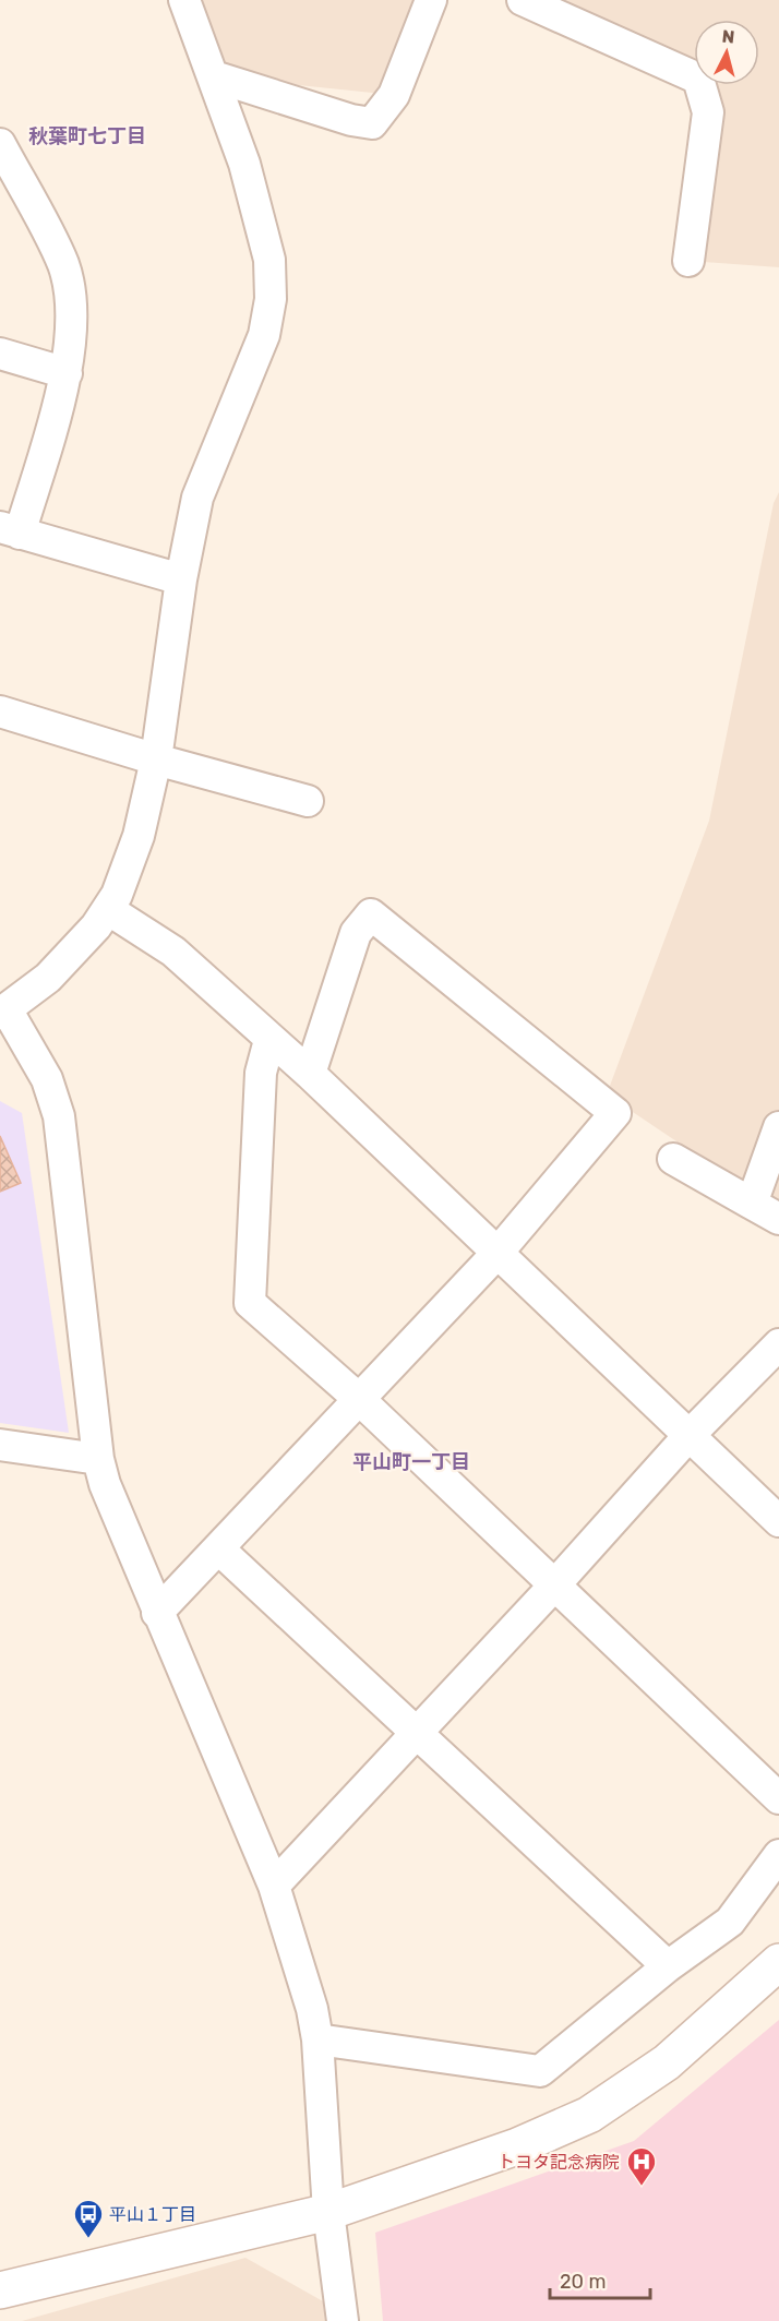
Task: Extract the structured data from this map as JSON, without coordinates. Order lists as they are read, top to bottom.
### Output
{
  "districts": ["秋葉町七丁目", "平山町一丁目"],
  "places": {
    "hospital": ["トヨタ記念病院"],
    "bus stop": ["平山１丁目"]
  },
  "scale_bar": "20 m",
  "north": "top"
}
